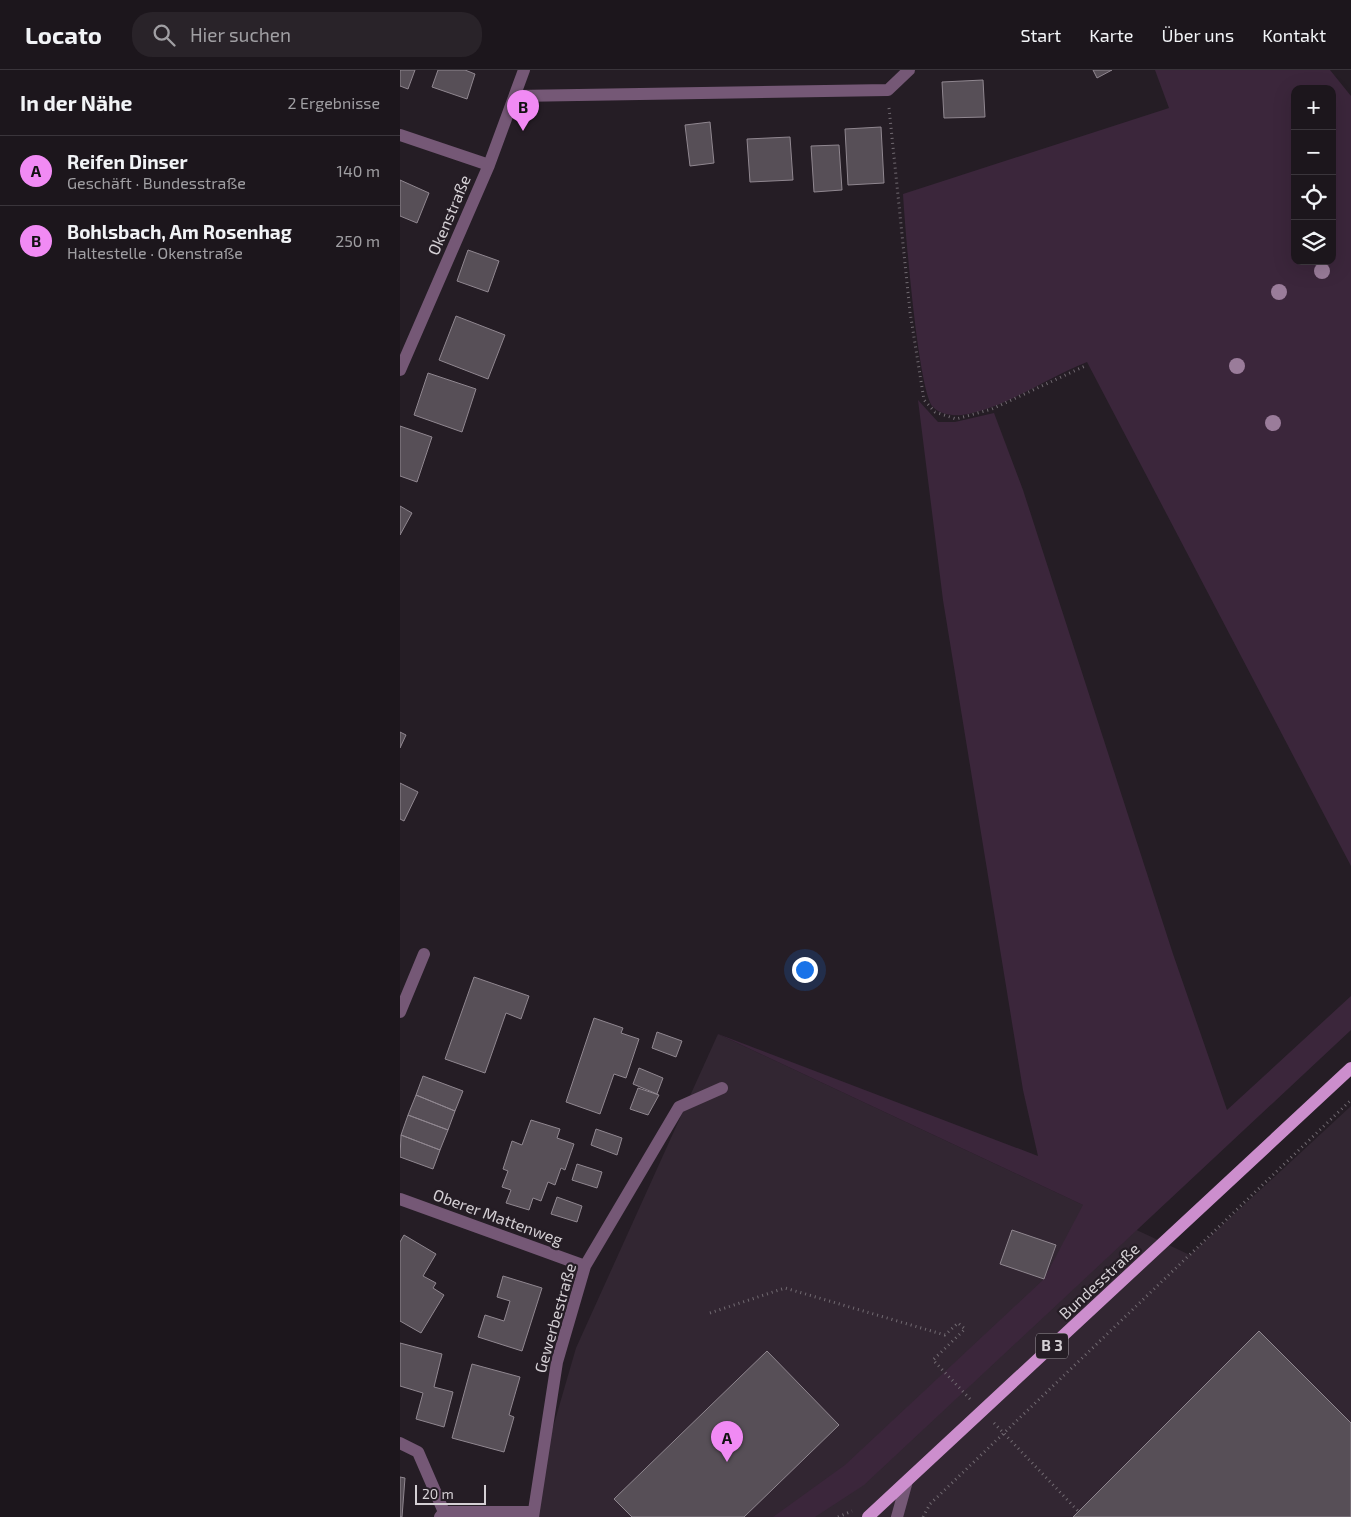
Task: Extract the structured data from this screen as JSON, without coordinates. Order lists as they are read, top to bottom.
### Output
{
  "streets": {
    "main road": ["Bundesstraße", "B 3"],
    "street": ["Okenstraße", "Oberer Mattenweg", "Gewerbestraße"]
  },
  "crossings": [
    ["Oberer Mattenweg", "Gewerbestraße"]
  ],
  "scale_bar": "20 m",
  "page": {
    "header": "Locato",
    "search": "Hier suchen",
    "nav": [
      "Start",
      "Karte",
      "Über uns",
      "Kontakt"
    ],
    "heading": ["In der Nähe", "2 Ergebnisse"],
    "map_buttons": ["+", "−"],
    "pins": ["B", "A"],
    "list": [
      {
        "mark": "A",
        "name": "Reifen Dinser",
        "note": "Geschäft · Bundesstraße",
        "value": "140 m"
      },
      {
        "mark": "B",
        "name": "Bohlsbach, Am Rosenhag",
        "note": "Haltestelle · Okenstraße",
        "value": "250 m"
      }
    ],
    "scale": "20 m"
  }
}
